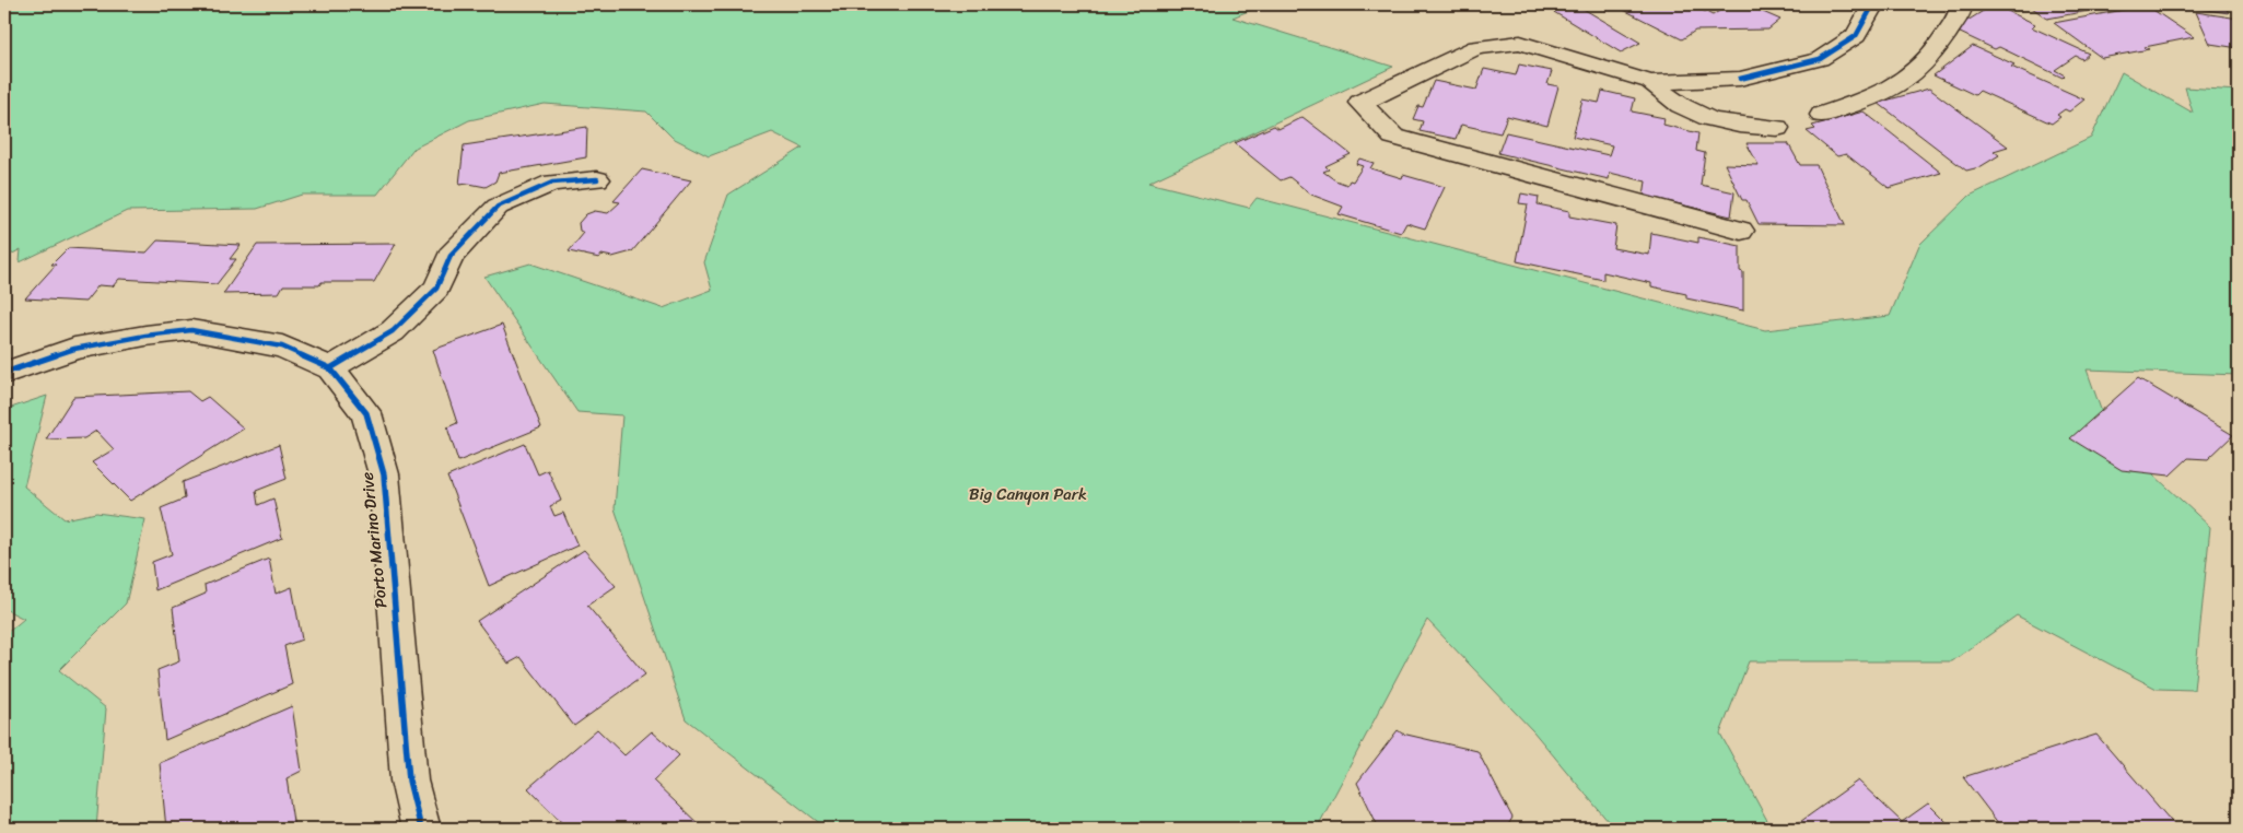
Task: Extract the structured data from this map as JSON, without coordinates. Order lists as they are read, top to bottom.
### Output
{
  "streets": {
    "street": ["Porto Marino Drive"]
  },
  "parks": ["Big Canyon Park"]
}
